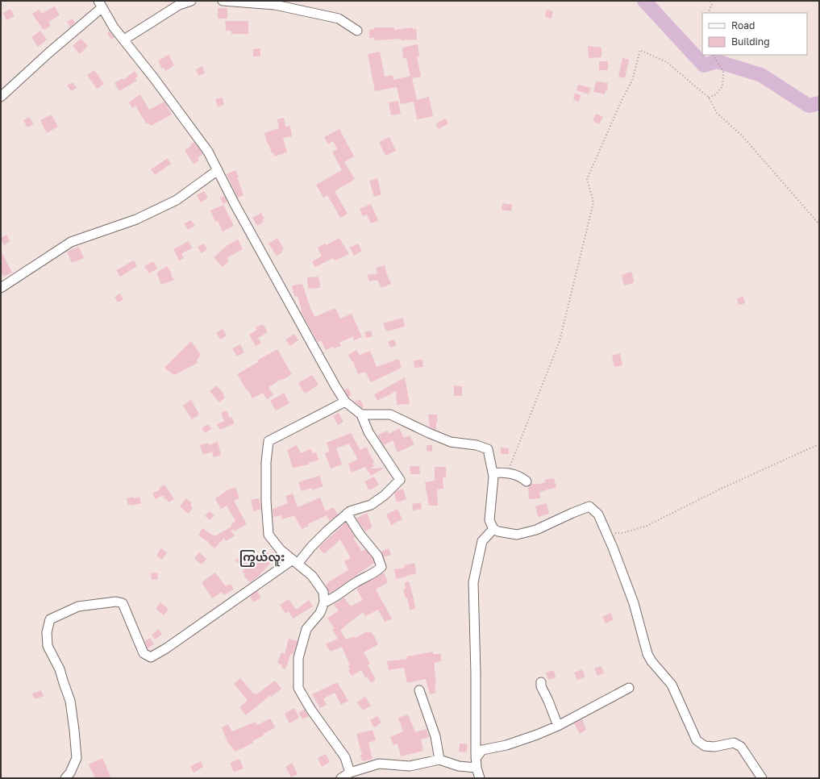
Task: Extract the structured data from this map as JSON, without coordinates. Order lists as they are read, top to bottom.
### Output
{
  "districts": ["ကြွယ်လူး"],
  "legend": ["Road", "Building"]
}
